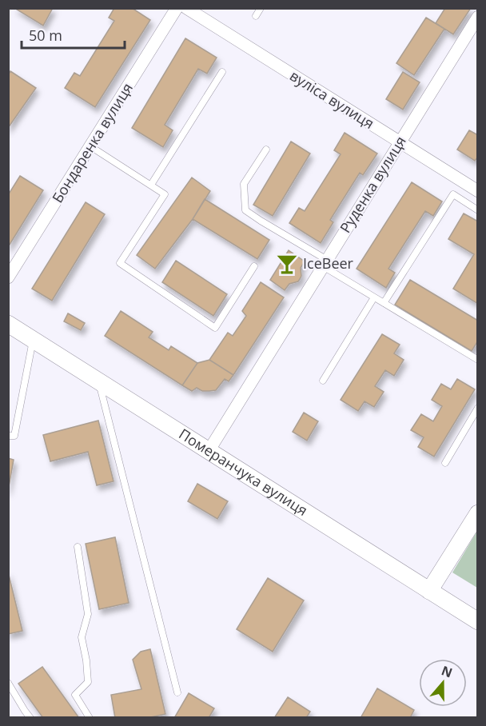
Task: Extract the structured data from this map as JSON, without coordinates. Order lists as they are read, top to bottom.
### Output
{
  "streets": {
    "street": [
      "вуліса вулиця",
      "Бондаренка вулиця",
      "Руденка вулиця",
      "Померанчука вулиця"
    ]
  },
  "crossings": [
    ["вуліса вулиця", "Руденка вулиця"],
    ["Руденка вулиця", "Померанчука вулиця"]
  ],
  "places": {
    "bar": ["IceBeer"]
  },
  "scale_bar": "50 m",
  "north": "top"
}
